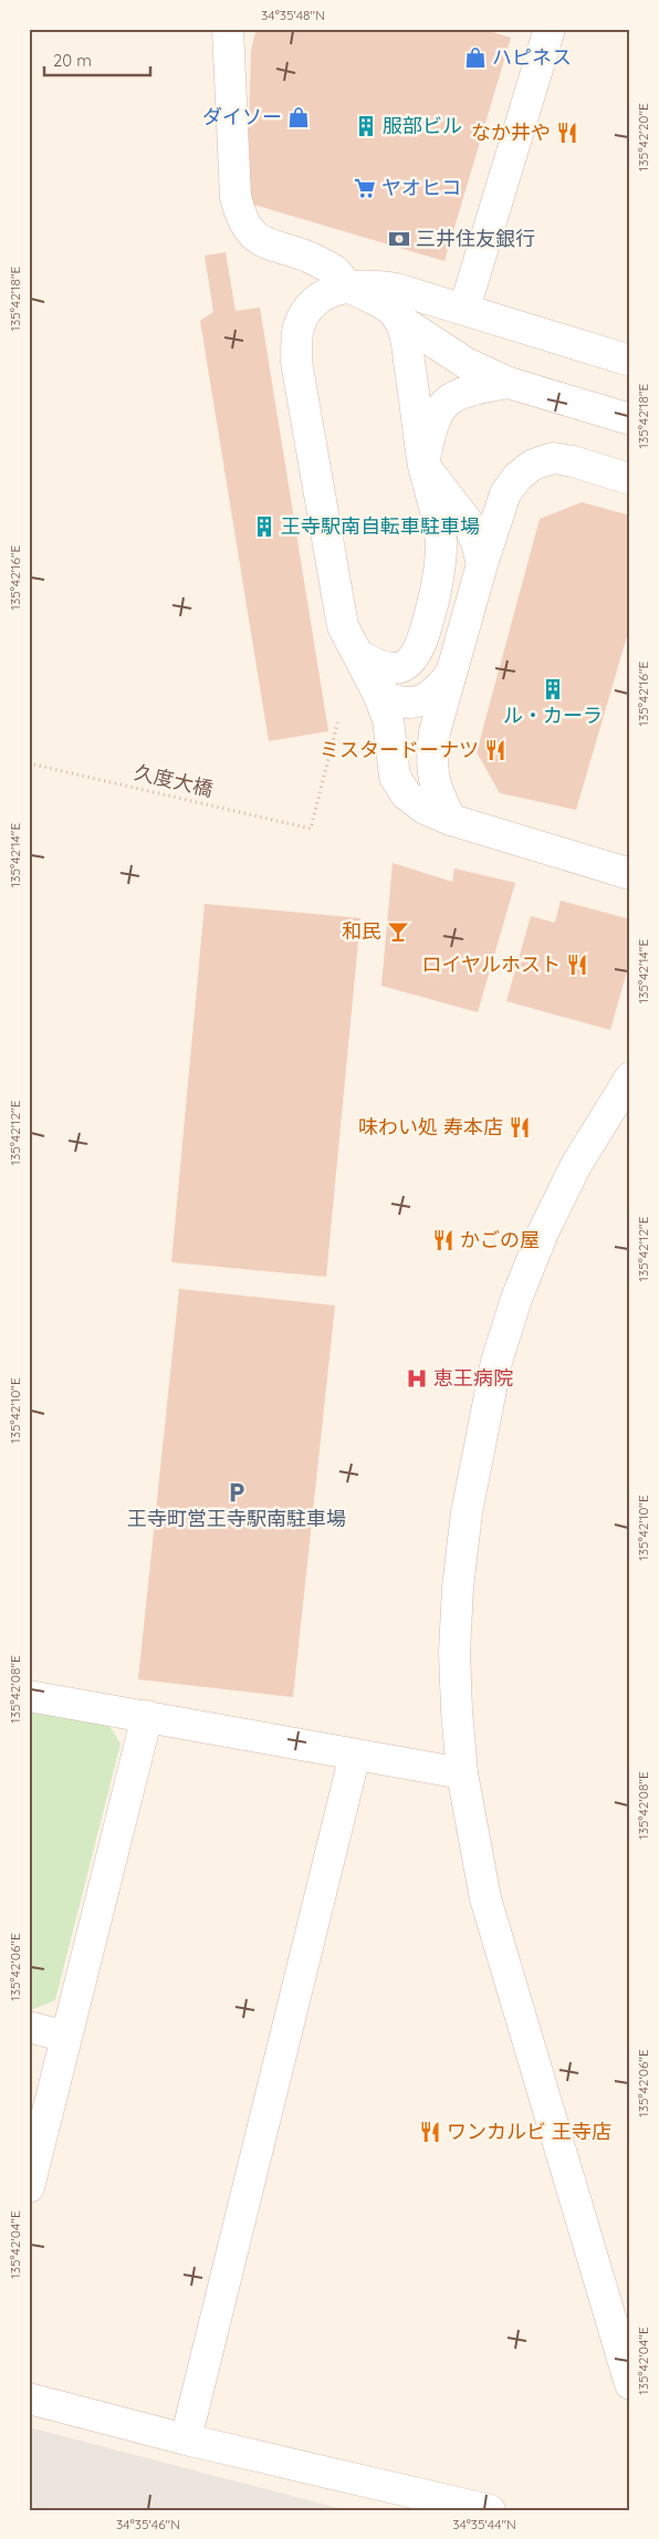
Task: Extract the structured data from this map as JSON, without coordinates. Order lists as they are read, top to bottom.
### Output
{
  "streets": {
    "path": ["久度大橋"]
  },
  "places": {
    "shop": ["ハピネス", "ダイソー"],
    "building": ["服部ビル", "王寺駅南自転車駐車場", "ル・カーラ"],
    "restaurant": [
      "なか井や",
      "ミスタードーナツ",
      "ロイヤルホスト",
      "味わい処 寿本店",
      "かごの屋",
      "ワンカルビ 王寺店"
    ],
    "supermarket": ["ヤオヒコ"],
    "bank": ["三井住友銀行"],
    "bar": ["和民"],
    "hospital": ["恵王病院"],
    "parking": ["王寺町営王寺駅南駐車場"]
  },
  "scale_bar": "20 m",
  "coordinates": [
    "34°35'48\"N",
    "135°42'20\"E",
    "135°42'18\"E",
    "135°42'16\"E",
    "135°42'14\"E",
    "135°42'12\"E",
    "135°42'10\"E",
    "135°42'08\"E",
    "135°42'06\"E",
    "135°42'04\"E",
    "34°35'46\"N",
    "34°35'44\"N"
  ]
}
